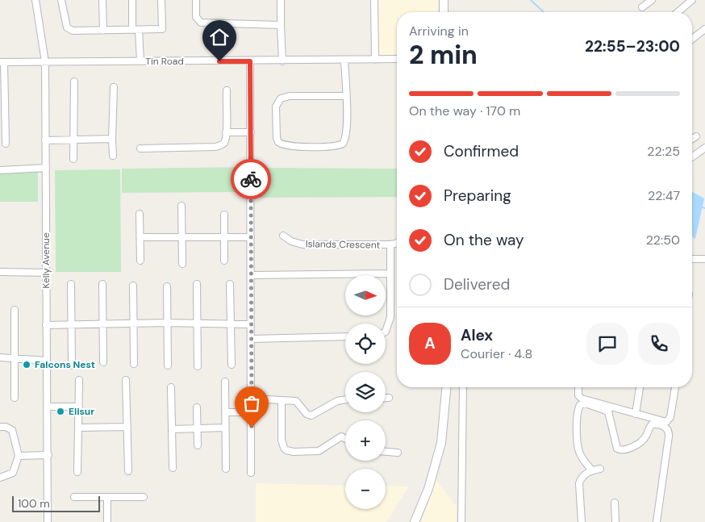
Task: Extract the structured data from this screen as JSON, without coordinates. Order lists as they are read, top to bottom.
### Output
{
  "streets": {
    "street": ["Tin Road", "Islands Crescent", "Kelly Avenue"]
  },
  "crossings": [
    ["Tin Road", "Kelly Avenue"]
  ],
  "places": ["Falcons Nest", "Elisur"],
  "scale_bar": "100 m",
  "north": "right",
  "page": {
    "heading": ["2 min", "Arriving in", "22:55–23:00"],
    "panel": ["Alex", "Courier · 4.8"],
    "bar": "On the way · 170 m",
    "list": [
      ["Confirmed", "22:25"],
      ["Preparing", "22:47"],
      ["On the way", "22:50"],
      "Delivered"
    ],
    "map_buttons": ["+", "−"],
    "round": "A",
    "scale": "100 m"
  }
}
